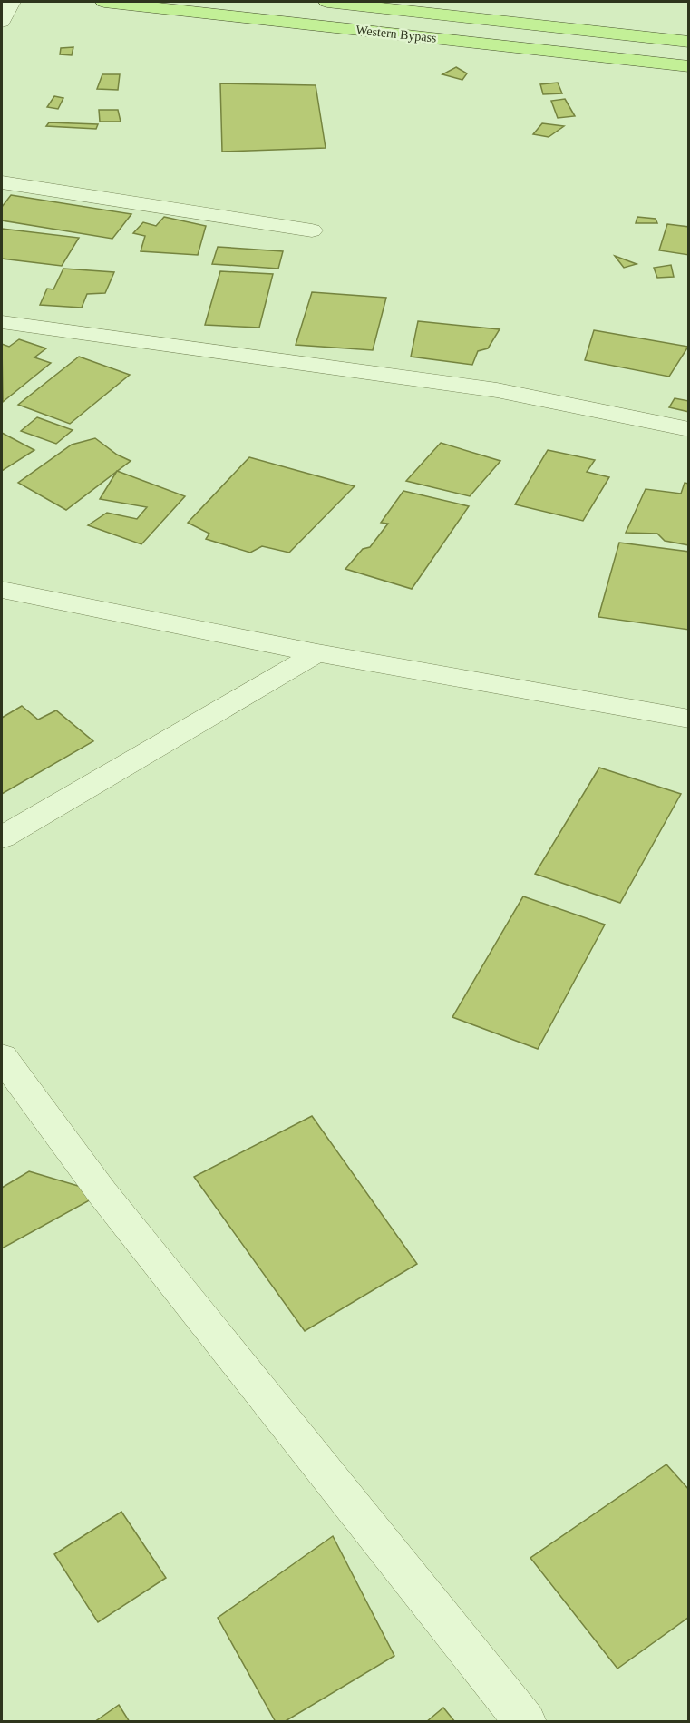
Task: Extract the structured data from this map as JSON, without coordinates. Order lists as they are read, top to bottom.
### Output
{
  "streets": {
    "main road": ["Western Bypass"]
  }
}
